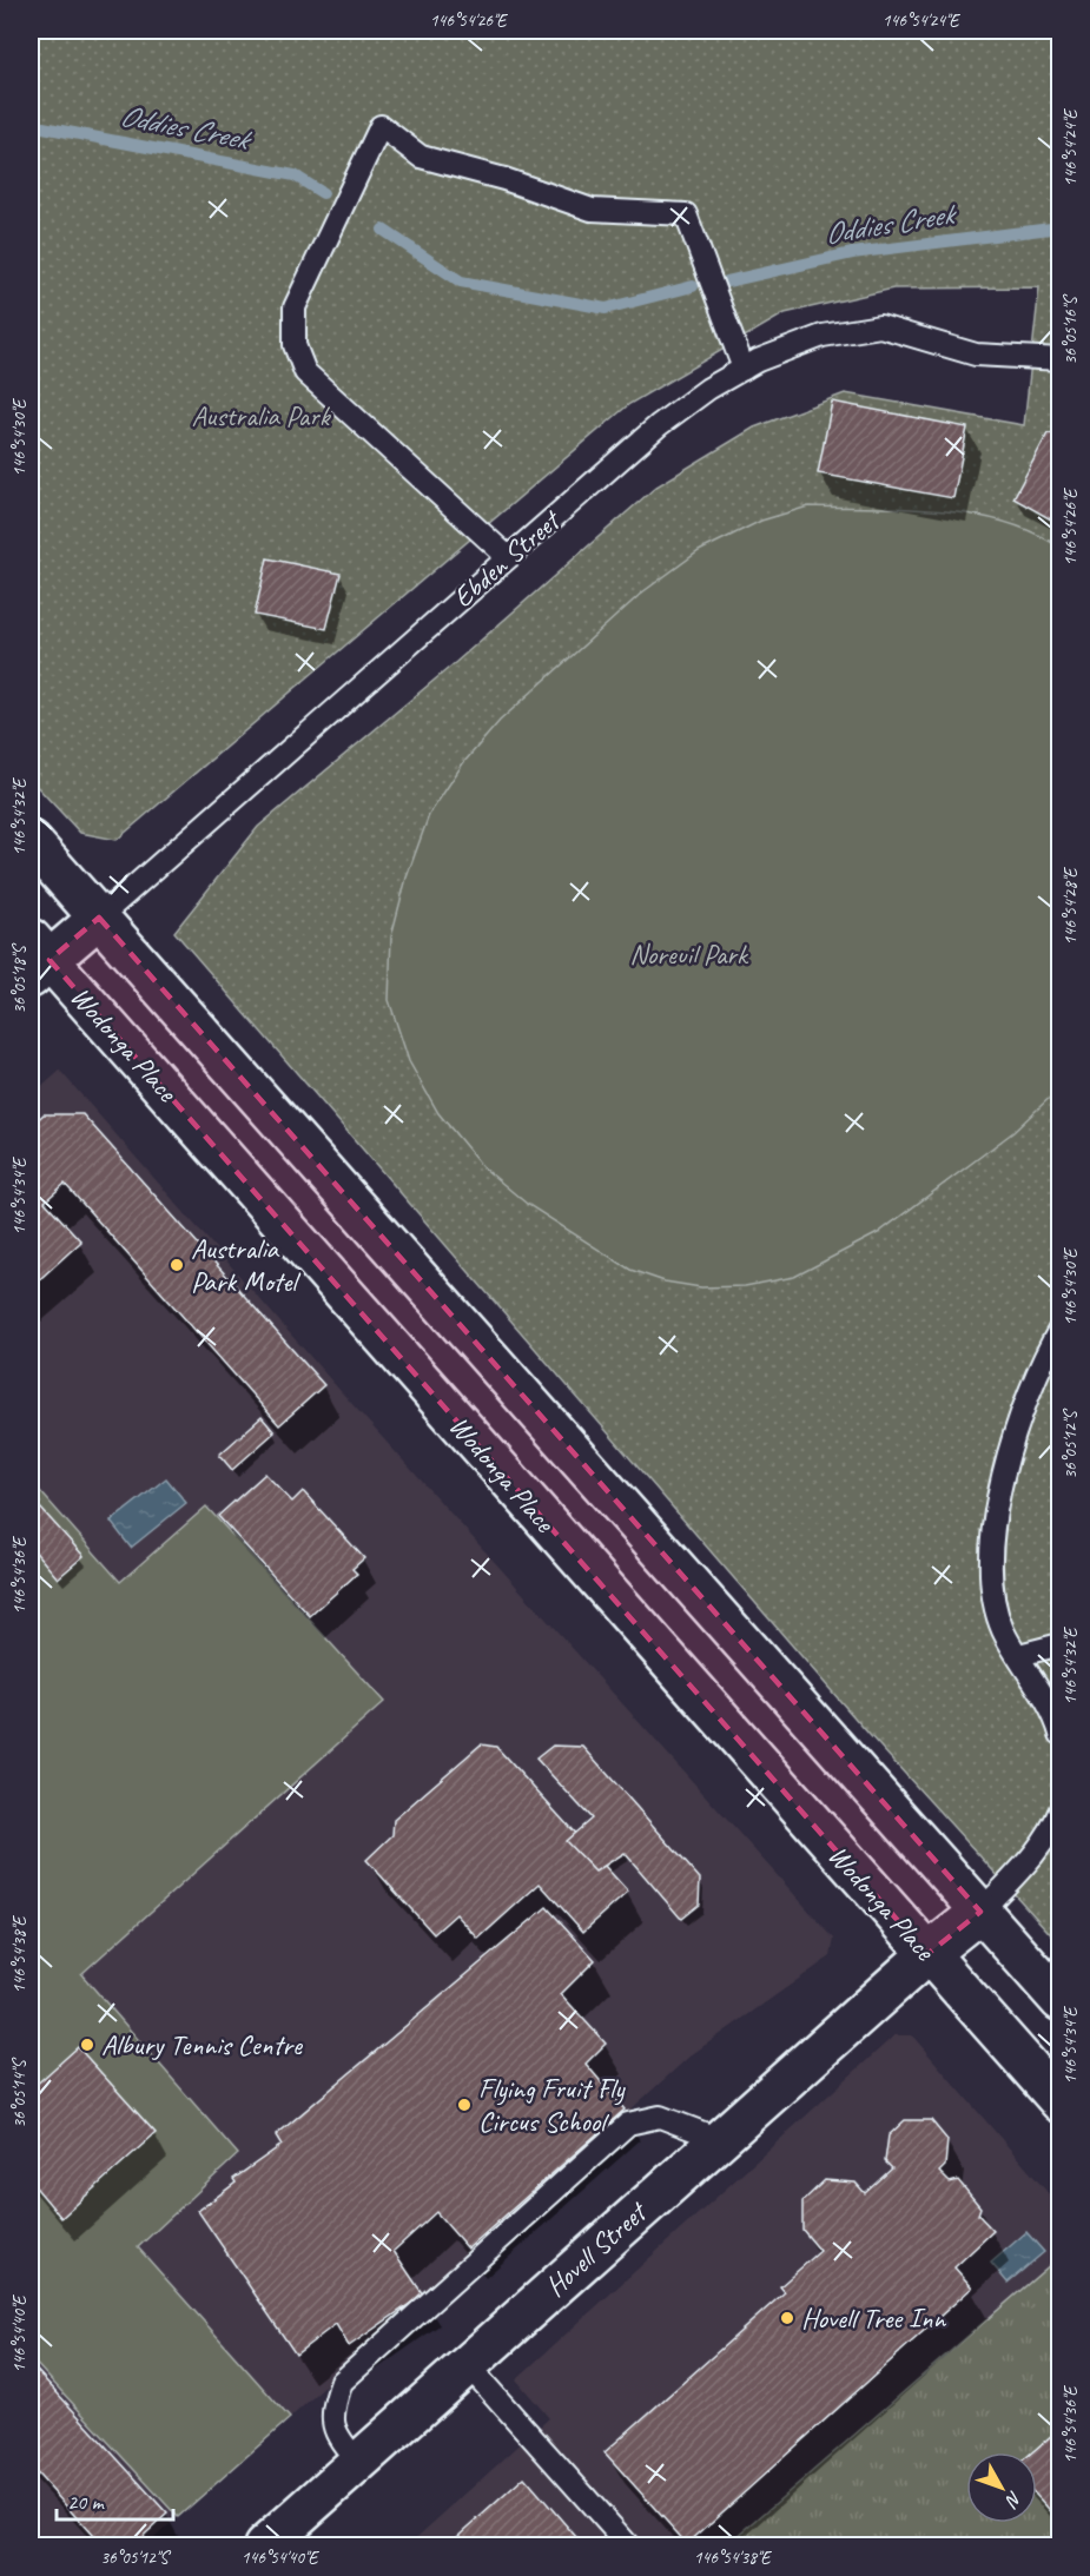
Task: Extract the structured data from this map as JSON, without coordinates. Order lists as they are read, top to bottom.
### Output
{
  "streets": {
    "main road": ["Ebden Street", "Wodonga Place", "Hovell Street"]
  },
  "crossings": [
    ["Ebden Street", "Wodonga Place"],
    ["Wodonga Place", "Hovell Street"]
  ],
  "water": ["Oddies Creek"],
  "parks": ["Australia Park", "Noreuil Park"],
  "places": [
    "Australia Park Motel",
    "Albury Tennis Centre",
    "Flying Fruit Fly Circus School",
    "Hovell Tree Inn"
  ],
  "scale_bar": "20 m",
  "north": "bottom right",
  "coordinates": [
    "146°54'26\"E",
    "146°54'24\"E",
    "36°05'16\"S",
    "146°54'30\"E",
    "146°54'32\"E",
    "146°54'28\"E",
    "36°05'18\"S",
    "146°54'34\"E",
    "36°05'12\"S",
    "146°54'36\"E",
    "146°54'38\"E",
    "36°05'14\"S",
    "146°54'40\"E"
  ]
}
